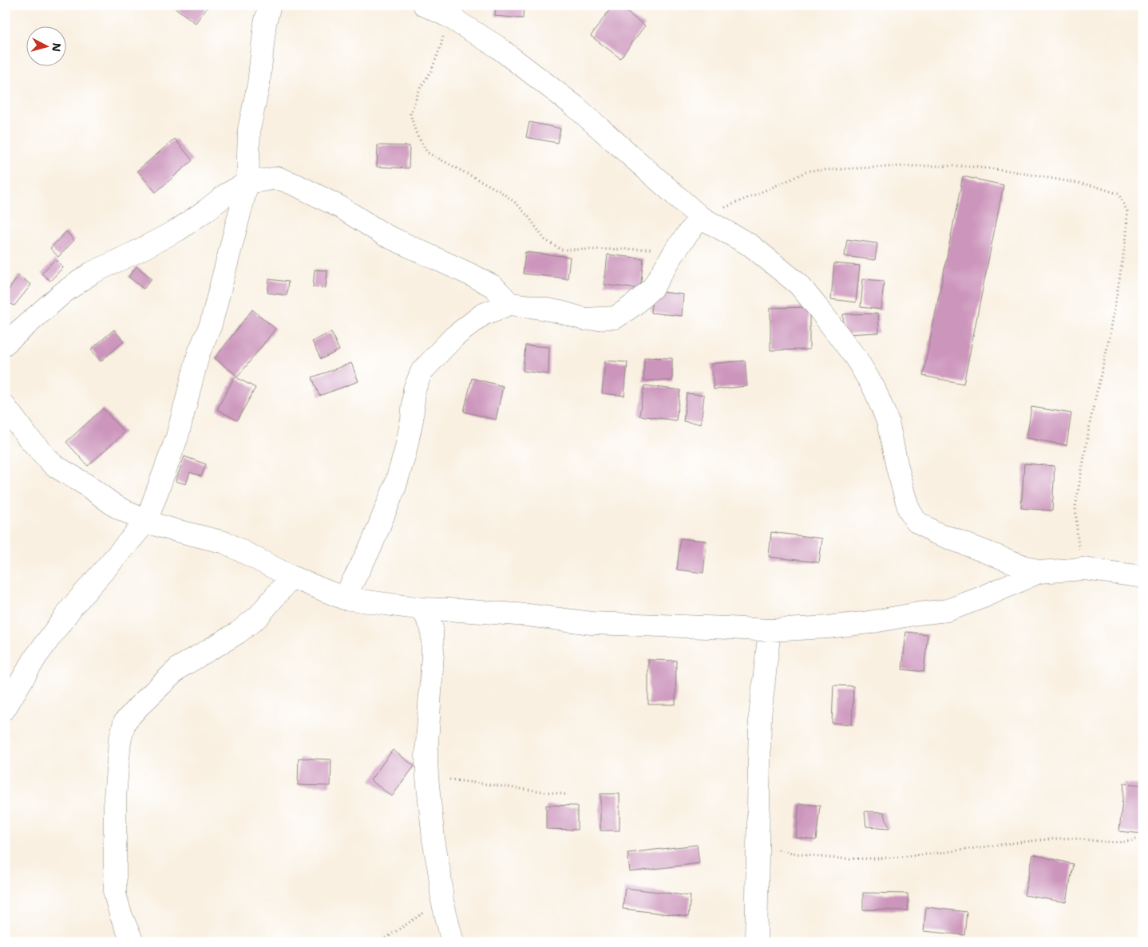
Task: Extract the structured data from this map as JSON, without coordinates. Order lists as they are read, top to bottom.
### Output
{
  "north": "right"
}
